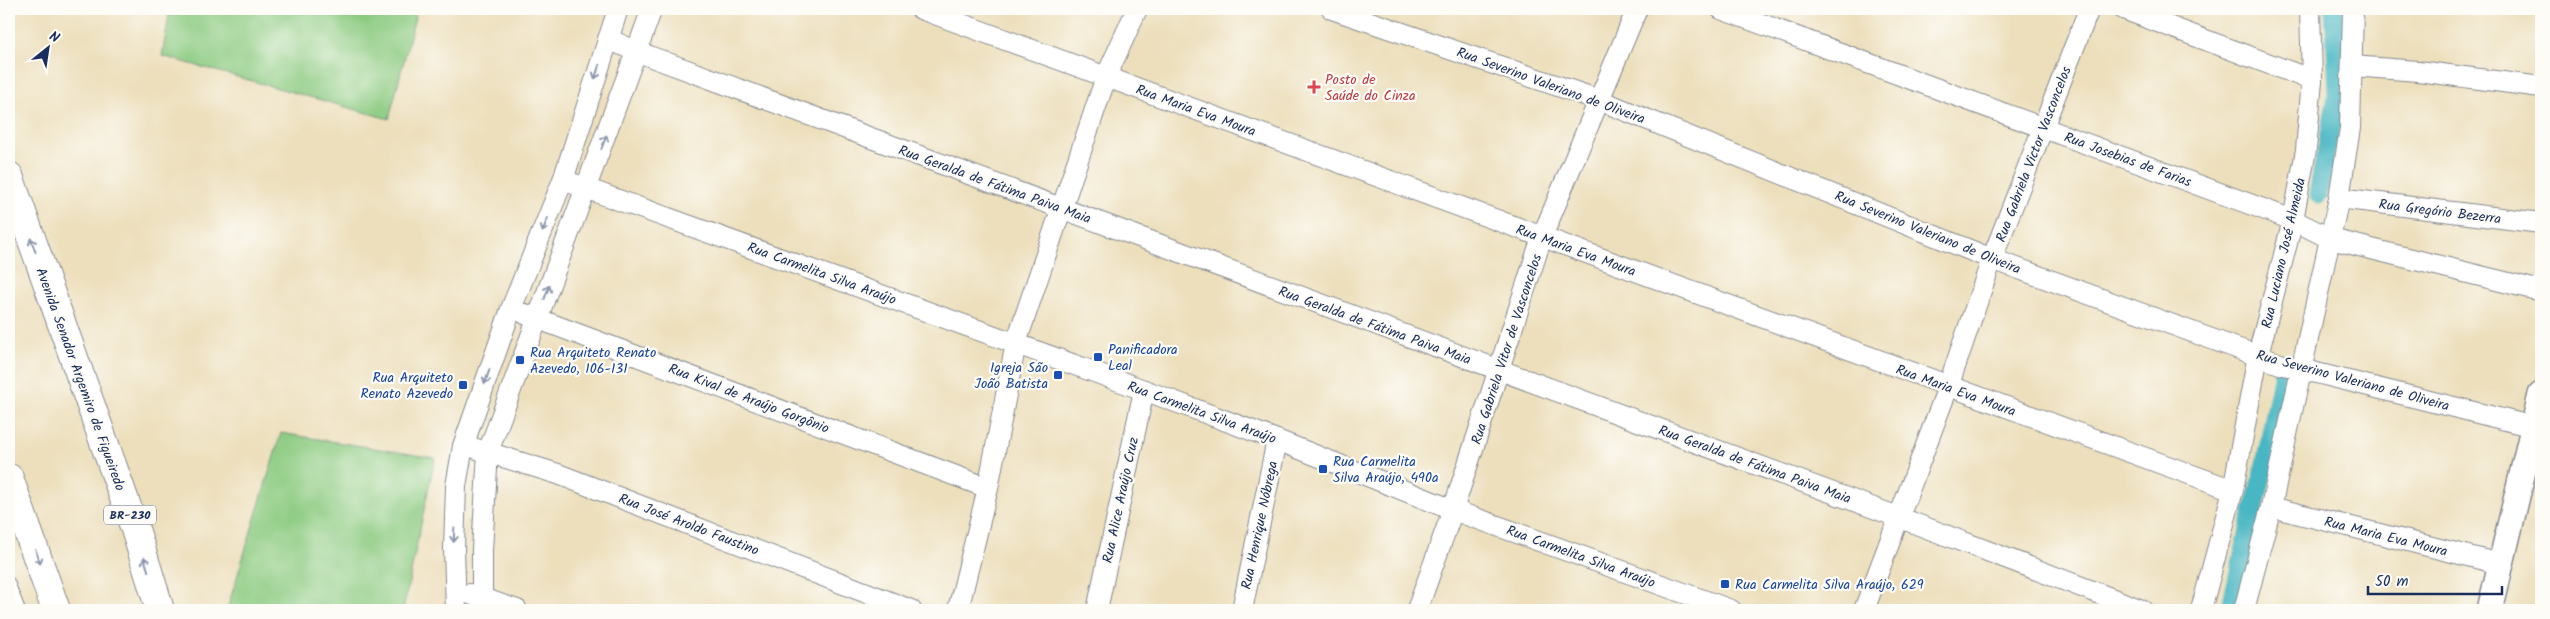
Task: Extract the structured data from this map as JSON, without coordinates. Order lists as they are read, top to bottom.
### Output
{
  "streets": {
    "highway": ["Avenida Senador Argemiro de Figueiredo", "BR-230"],
    "street": [
      "Rua Severino Valeriano de Oliveira",
      "Rua Maria Eva Moura",
      "Rua Gabriela Victor Vasconcelos",
      "Rua Josebias de Farias",
      "Rua Geralda de Fátima Paiva Maia",
      "Rua Gregório Bezerra",
      "Rua Luciano José Almeida",
      "Rua Carmelita Silva Araújo",
      "Rua Gabriela Vitor de Vasconcelos",
      "Rua Kival de Araújo Gorgônio",
      "Rua Alice Araújo Cruz",
      "Rua José Aroldo Faustino",
      "Rua Henrique Nóbrega"
    ]
  },
  "crossings": [
    ["Rua Severino Valeriano de Oliveira", "Rua Gabriela Victor Vasconcelos"],
    ["Rua Severino Valeriano de Oliveira", "Rua Luciano José Almeida"],
    ["Rua Severino Valeriano de Oliveira", "Rua Gabriela Vitor de Vasconcelos"],
    ["Rua Maria Eva Moura", "Rua Gabriela Victor Vasconcelos"],
    ["Rua Maria Eva Moura", "Rua Luciano José Almeida"],
    ["Rua Maria Eva Moura", "Rua Gabriela Vitor de Vasconcelos"],
    ["Rua Gabriela Victor Vasconcelos", "Rua Josebias de Farias"],
    ["Rua Gabriela Victor Vasconcelos", "Rua Geralda de Fátima Paiva Maia"],
    ["Rua Josebias de Farias", "Rua Luciano José Almeida"],
    ["Rua Geralda de Fátima Paiva Maia", "Rua Gabriela Vitor de Vasconcelos"],
    ["Rua Carmelita Silva Araújo", "Rua Gabriela Vitor de Vasconcelos"],
    ["Rua Carmelita Silva Araújo", "Rua Alice Araújo Cruz"],
    ["Rua Carmelita Silva Araújo", "Rua Henrique Nóbrega"]
  ],
  "places": {
    "health": ["Posto de Saúde do Cinza"],
    "transit": [
      "Panificadora Leal",
      "Rua Arquiteto Renato Azevedo, 106-131",
      "Igreja São João Batista",
      "Rua Arquiteto Renato Azevedo",
      "Rua Carmelita Silva Araújo, 490a",
      "Rua Carmelita Silva Araújo, 629"
    ]
  },
  "scale_bar": "50 m",
  "north": "top right"
}
